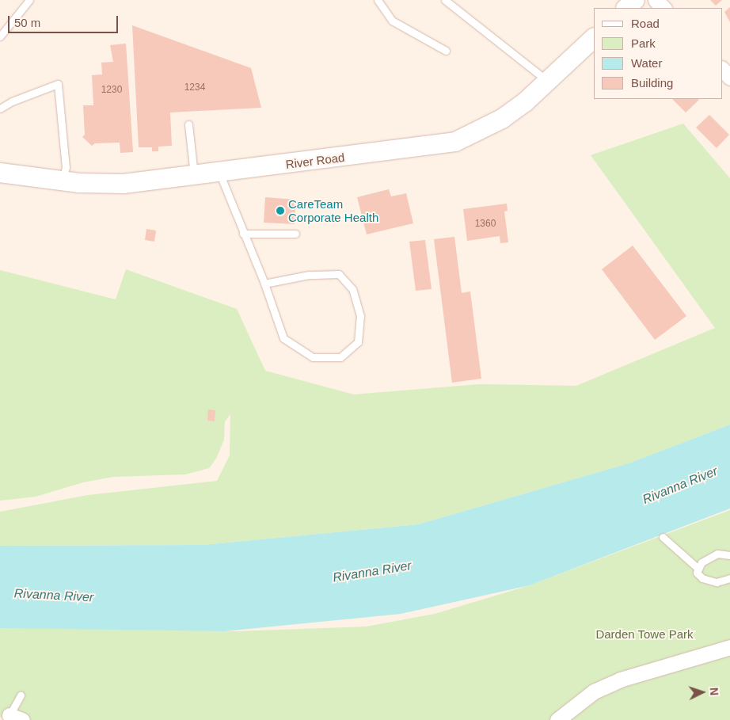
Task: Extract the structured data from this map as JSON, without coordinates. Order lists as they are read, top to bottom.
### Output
{
  "streets": {
    "street": ["River Road"]
  },
  "water": ["Rivanna River"],
  "parks": ["Darden Towe Park"],
  "places": ["CareTeam Corporate Health"],
  "house_numbers": ["1234", "1230", "1360"],
  "legend": [
    "Road",
    "Park",
    "Water",
    "Building"
  ],
  "scale_bar": "50 m",
  "north": "right"
}
